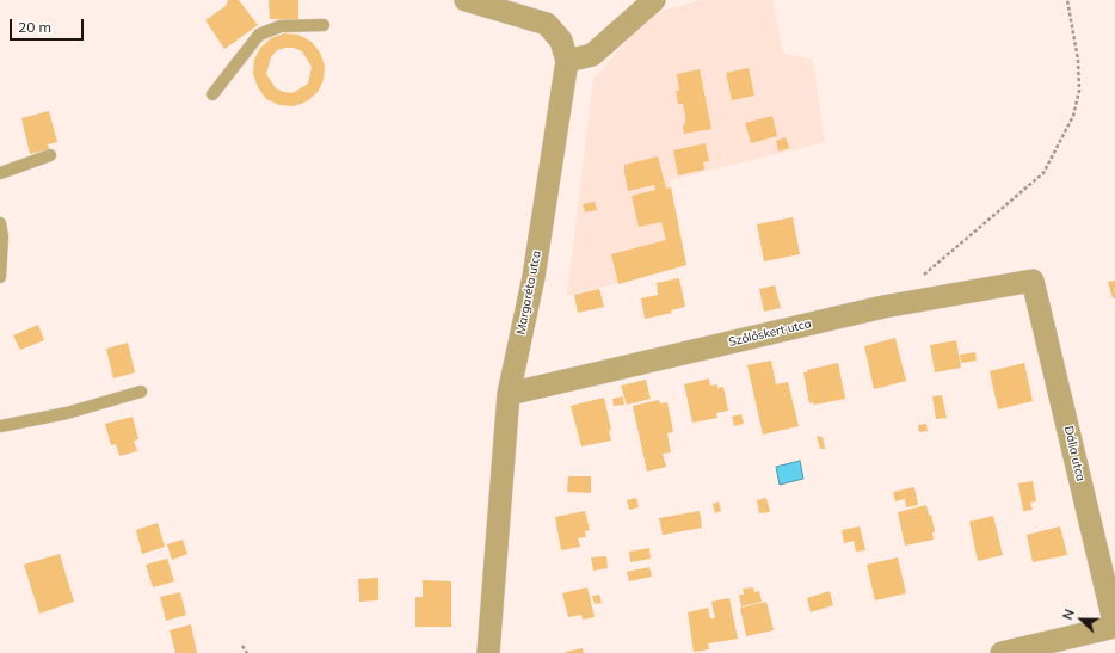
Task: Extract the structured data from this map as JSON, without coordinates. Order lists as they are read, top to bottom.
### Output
{
  "streets": {
    "street": ["Margaréta utca", "Szőlőskert utca", "Dália utca"]
  },
  "crossings": [
    ["Margaréta utca", "Szőlőskert utca"],
    ["Szőlőskert utca", "Dália utca"]
  ],
  "scale_bar": "20 m",
  "north": "left"
}
